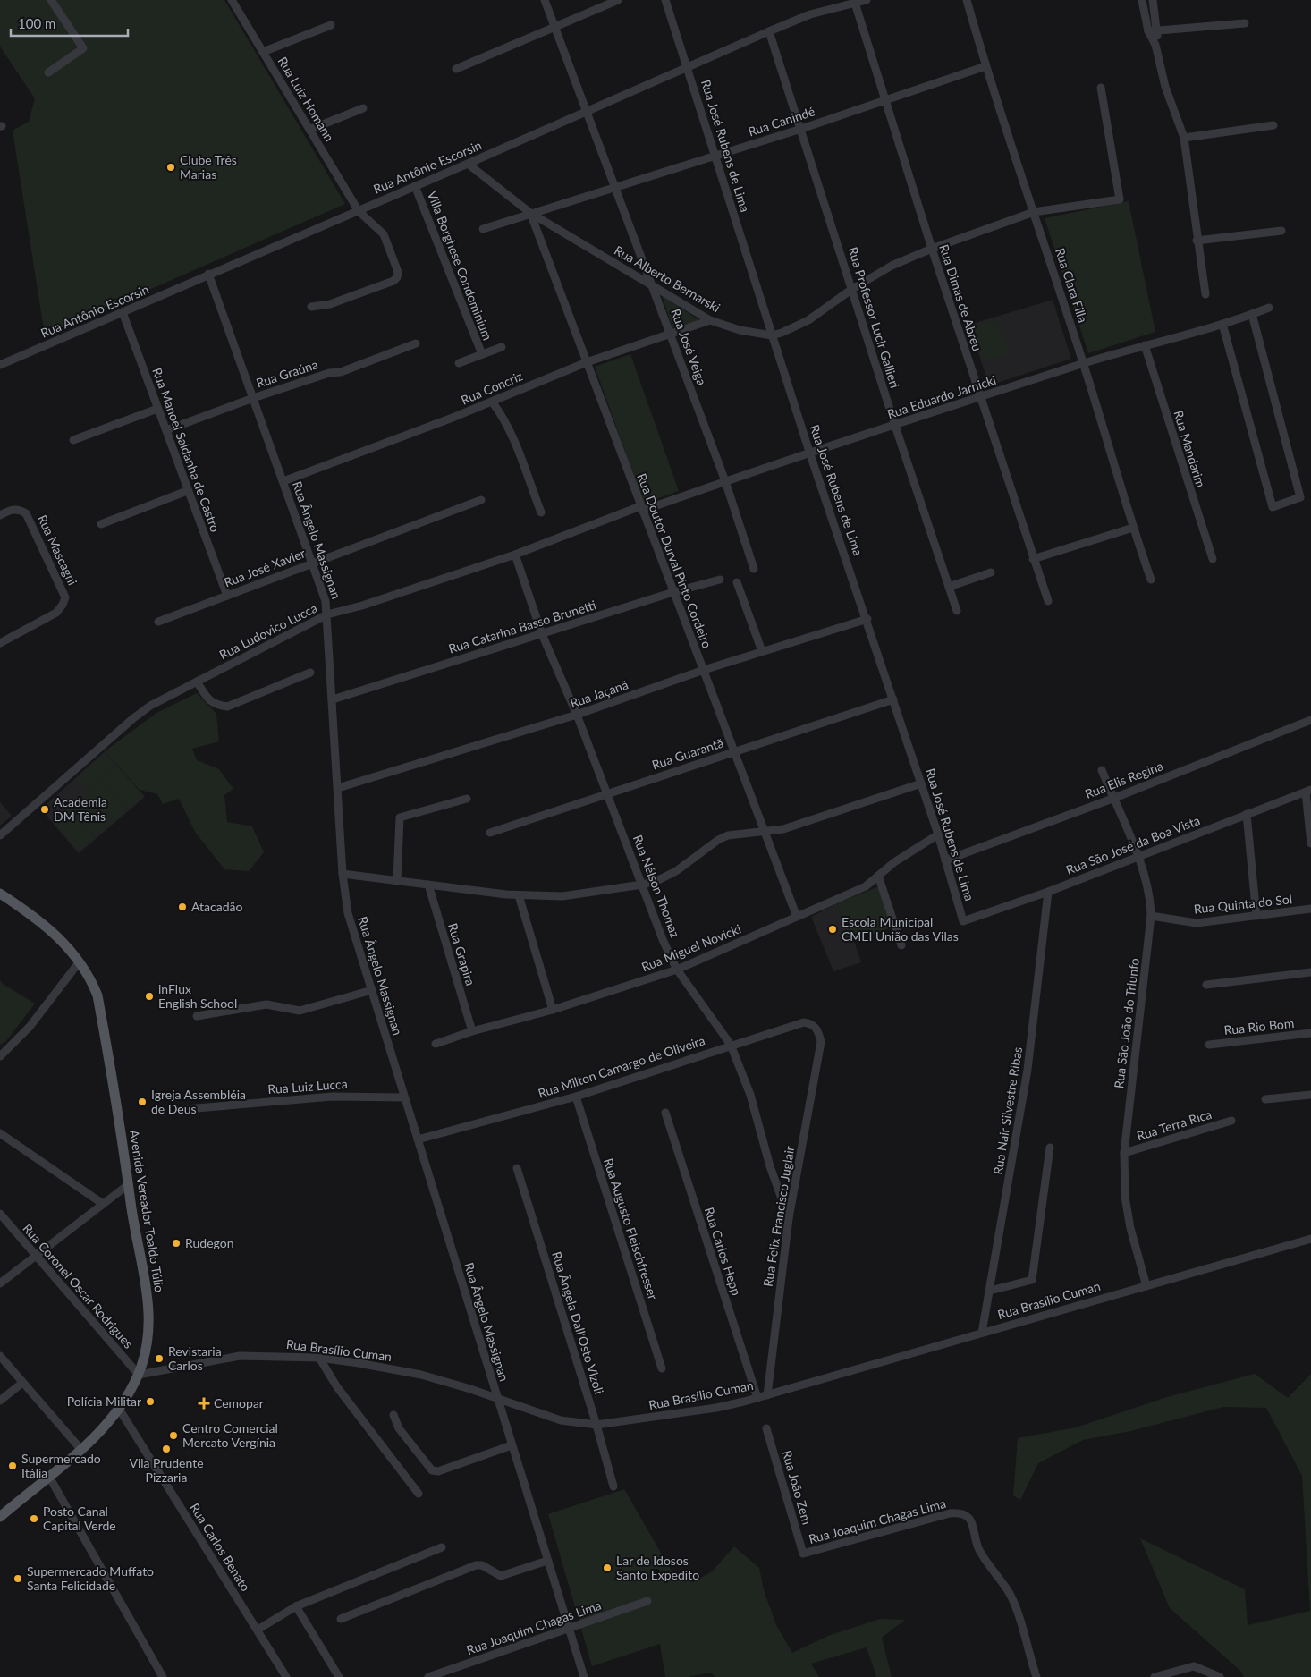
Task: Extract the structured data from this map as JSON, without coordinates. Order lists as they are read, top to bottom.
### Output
{
  "streets": {
    "main road": ["Avenida Vereador Toaldo Túlio"],
    "street": [
      "Rua Luiz Homann",
      "Rua Canindé",
      "Rua José Rubens de Lima",
      "Rua Antônio Escorsin",
      "Villa Borghese Condominium",
      "Rua Alberto Bernarski",
      "Rua Clara Filla",
      "Rua Dimas de Abreu",
      "Rua Professor Lucir Gallieri",
      "Rua José Veiga",
      "Rua Graúna",
      "Rua Concriz",
      "Rua Eduardo Jarnicki",
      "Rua Mandarim",
      "Rua Manoel Saldanha de Castro",
      "Rua Ângelo Massignan",
      "Rua Mascagni",
      "Rua Doutor Durval Pinto Cordeiro",
      "Rua José Xavier",
      "Rua Catarina Basso Brunetti",
      "Rua Ludovico Lucca",
      "Rua Jaçanã",
      "Rua Guarantã",
      "Rua Elis Regina",
      "Rua São José da Boa Vista",
      "Rua Nélson Thomaz",
      "Rua Quinta do Sol",
      "Rua Miguel Novicki",
      "Rua Grapira",
      "Rua São João do Triunfo",
      "Rua Rio Bom",
      "Rua Milton Camargo de Oliveira",
      "Rua Luiz Lucca",
      "Rua Nair Silvestre Ribas",
      "Rua Terra Rica",
      "Rua Felix Francisco Juglair",
      "Rua Augusto Fleischfresser",
      "Rua Carlos Hepp",
      "Rua Coronel Oscar Rodrigues",
      "Rua Brasílio Cuman",
      "Rua Ângela Dall'Osto Vizoli",
      "Rua João Zem",
      "Rua Joaquim Chagas Lima",
      "Rua Carlos Benato"
    ]
  },
  "crossings": [
    ["Rua Luiz Homann", "Rua Antônio Escorsin"],
    ["Rua Canindé", "Rua José Rubens de Lima"],
    ["Rua Canindé", "Rua Alberto Bernarski"],
    ["Rua Canindé", "Rua Clara Filla"],
    ["Rua Canindé", "Rua Dimas de Abreu"],
    ["Rua Canindé", "Rua Professor Lucir Gallieri"],
    ["Rua Canindé", "Rua José Veiga"],
    ["Rua Canindé", "Rua Doutor Durval Pinto Cordeiro"],
    ["Rua José Rubens de Lima", "Rua Antônio Escorsin"],
    ["Rua José Rubens de Lima", "Rua Alberto Bernarski"],
    ["Rua José Rubens de Lima", "Rua Eduardo Jarnicki"],
    ["Rua José Rubens de Lima", "Rua Jaçanã"],
    ["Rua José Rubens de Lima", "Rua Guarantã"],
    ["Rua José Rubens de Lima", "Rua Elis Regina"],
    ["Rua José Rubens de Lima", "Rua São José da Boa Vista"],
    ["Rua José Rubens de Lima", "Rua Miguel Novicki"],
    ["Rua Antônio Escorsin", "Villa Borghese Condominium"],
    ["Rua Antônio Escorsin", "Rua Alberto Bernarski"],
    ["Rua Antônio Escorsin", "Rua Dimas de Abreu"],
    ["Rua Antônio Escorsin", "Rua Professor Lucir Gallieri"],
    ["Rua Antônio Escorsin", "Rua José Veiga"],
    ["Rua Antônio Escorsin", "Rua Manoel Saldanha de Castro"],
    ["Rua Antônio Escorsin", "Rua Ângelo Massignan"],
    ["Rua Alberto Bernarski", "Rua José Veiga"],
    ["Rua Alberto Bernarski", "Rua Concriz"],
    ["Rua Alberto Bernarski", "Rua Doutor Durval Pinto Cordeiro"],
    ["Rua Clara Filla", "Rua Eduardo Jarnicki"],
    ["Rua Dimas de Abreu", "Rua Eduardo Jarnicki"],
    ["Rua Professor Lucir Gallieri", "Rua Eduardo Jarnicki"],
    ["Rua José Veiga", "Rua Concriz"],
    ["Rua José Veiga", "Rua Eduardo Jarnicki"],
    ["Rua Graúna", "Rua Manoel Saldanha de Castro"],
    ["Rua Graúna", "Rua Ângelo Massignan"],
    ["Rua Concriz", "Rua Ângelo Massignan"],
    ["Rua Concriz", "Rua Doutor Durval Pinto Cordeiro"],
    ["Rua Eduardo Jarnicki", "Rua Mandarim"],
    ["Rua Eduardo Jarnicki", "Rua Doutor Durval Pinto Cordeiro"],
    ["Rua Eduardo Jarnicki", "Rua Ludovico Lucca"],
    ["Rua Manoel Saldanha de Castro", "Rua José Xavier"],
    ["Rua Ângelo Massignan", "Rua José Xavier"],
    ["Rua Ângelo Massignan", "Rua Catarina Basso Brunetti"],
    ["Rua Ângelo Massignan", "Rua Ludovico Lucca"],
    ["Rua Ângelo Massignan", "Rua Jaçanã"],
    ["Rua Ângelo Massignan", "Rua Milton Camargo de Oliveira"],
    ["Rua Ângelo Massignan", "Rua Luiz Lucca"],
    ["Rua Ângelo Massignan", "Rua Brasílio Cuman"],
    ["Rua Ângelo Massignan", "Rua Joaquim Chagas Lima"],
    ["Rua Doutor Durval Pinto Cordeiro", "Rua Catarina Basso Brunetti"],
    ["Rua Doutor Durval Pinto Cordeiro", "Rua Ludovico Lucca"],
    ["Rua Doutor Durval Pinto Cordeiro", "Rua Jaçanã"],
    ["Rua Doutor Durval Pinto Cordeiro", "Rua Guarantã"],
    ["Rua Doutor Durval Pinto Cordeiro", "Rua Miguel Novicki"],
    ["Rua Catarina Basso Brunetti", "Rua Nélson Thomaz"],
    ["Rua Ludovico Lucca", "Rua Nélson Thomaz"],
    ["Rua Jaçanã", "Rua Nélson Thomaz"],
    ["Rua Guarantã", "Rua Nélson Thomaz"],
    ["Rua Elis Regina", "Rua São João do Triunfo"],
    ["Rua São José da Boa Vista", "Rua São João do Triunfo"],
    ["Rua São José da Boa Vista", "Rua Nair Silvestre Ribas"],
    ["Rua Nélson Thomaz", "Rua Miguel Novicki"],
    ["Rua Nélson Thomaz", "Rua Milton Camargo de Oliveira"],
    ["Rua Nélson Thomaz", "Rua Felix Francisco Juglair"],
    ["Rua Quinta do Sol", "Rua São João do Triunfo"],
    ["Rua Miguel Novicki", "Rua Grapira"],
    ["Rua São João do Triunfo", "Rua Terra Rica"],
    ["Rua São João do Triunfo", "Rua Brasílio Cuman"],
    ["Rua Milton Camargo de Oliveira", "Rua Felix Francisco Juglair"],
    ["Rua Milton Camargo de Oliveira", "Rua Augusto Fleischfresser"],
    ["Rua Nair Silvestre Ribas", "Rua Brasílio Cuman"],
    ["Avenida Vereador Toaldo Túlio", "Rua Coronel Oscar Rodrigues"],
    ["Avenida Vereador Toaldo Túlio", "Rua Brasílio Cuman"],
    ["Avenida Vereador Toaldo Túlio", "Rua Carlos Benato"],
    ["Rua Felix Francisco Juglair", "Rua Brasílio Cuman"],
    ["Rua Carlos Hepp", "Rua Brasílio Cuman"],
    ["Rua Coronel Oscar Rodrigues", "Rua Brasílio Cuman"],
    ["Rua Brasílio Cuman", "Rua Ângela Dall'Osto Vizoli"],
    ["Rua João Zem", "Rua Joaquim Chagas Lima"]
  ],
  "places": {
    "other": [
      "Clube Três Marias",
      "Academia DM Tênis",
      "Atacadão",
      "Escola Municipal CMEI União das Vilas",
      "inFlux English School",
      "Igreja Assembléia de Deus",
      "Rudegon",
      "Revistaria Carlos",
      "Polícia Militar",
      "Centro Comercial Mercato Vergínia",
      "Vila Prudente Pizzaria",
      "Supermercado Itália",
      "Posto Canal Capital Verde",
      "Lar de Idosos Santo Expedito",
      "Supermercado Muffato Santa Felicidade"
    ],
    "health": ["Cemopar"]
  },
  "scale_bar": "100 m"
}
